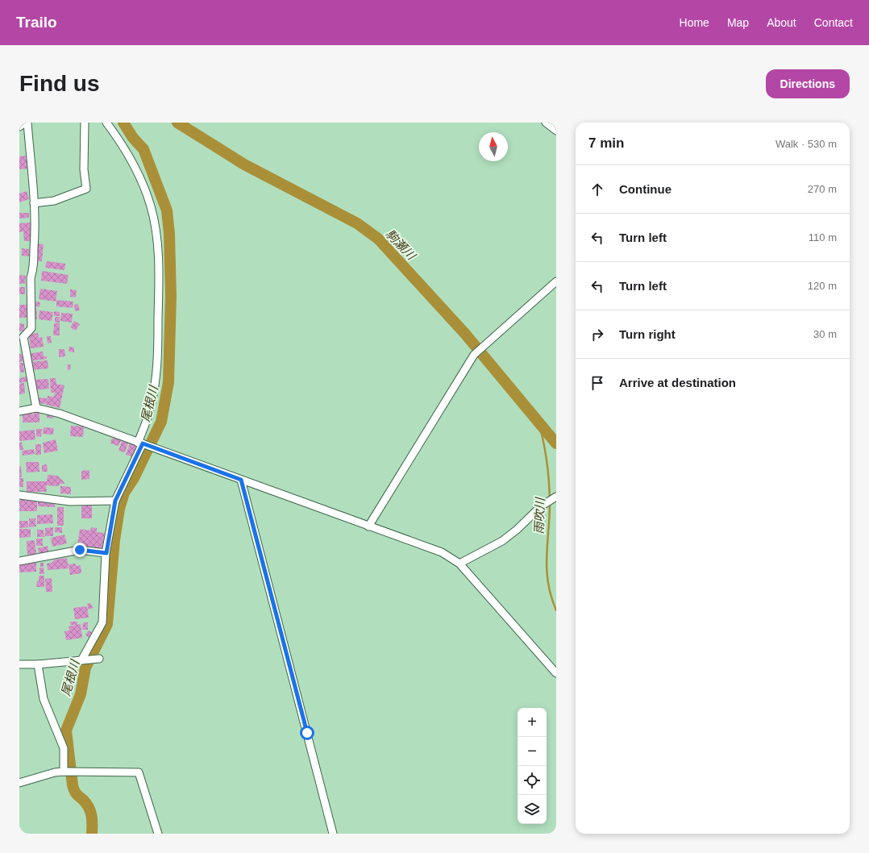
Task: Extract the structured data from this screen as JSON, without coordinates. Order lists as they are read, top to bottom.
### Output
{
  "water": ["駒瀬川", "尾根川", "雨吹川"],
  "north": "top",
  "page": {
    "header": "Trailo",
    "nav": [
      "Home",
      "Map",
      "About",
      "Contact"
    ],
    "buttons": "Directions",
    "title": "Find us",
    "heading": ["7 min", "Walk · 530 m"],
    "list": [
      ["Continue", "270 m"],
      ["Turn left", "110 m"],
      ["Turn left", "120 m"],
      ["Turn right", "30 m"],
      "Arrive at destination"
    ],
    "map_buttons": ["+", "−"]
  }
}
